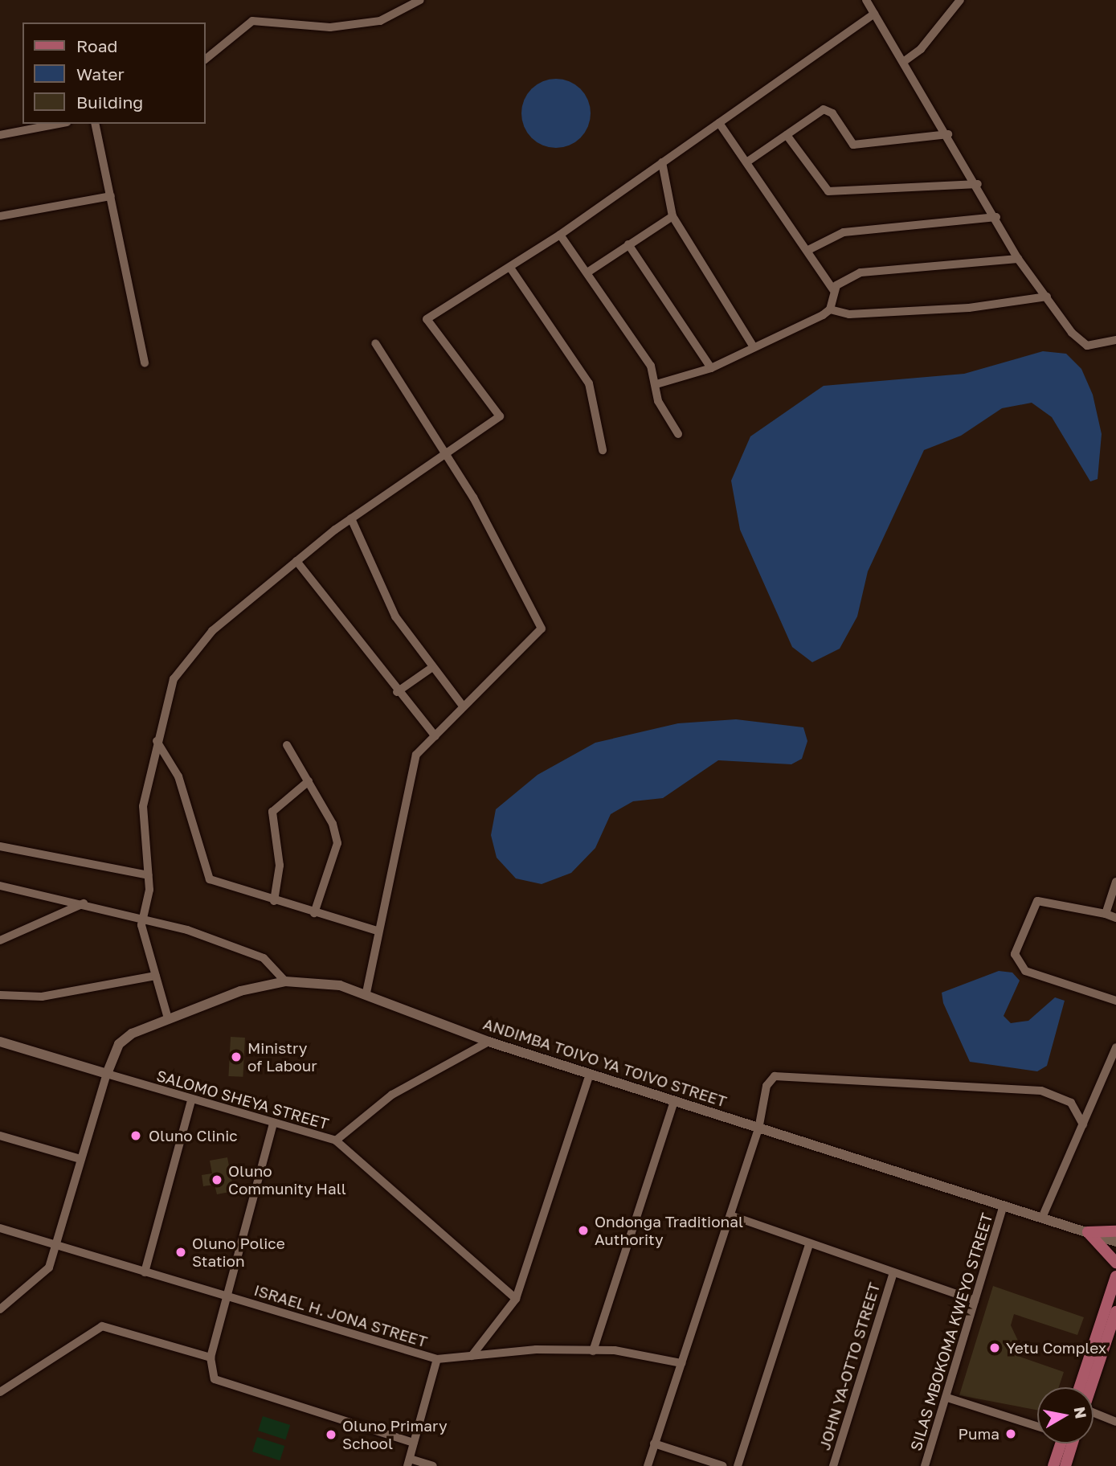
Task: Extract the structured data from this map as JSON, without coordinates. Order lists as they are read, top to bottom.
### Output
{
  "streets": {
    "street": [
      "ANDIMBA TOIVO YA TOIVO STREET",
      "SALOMO SHEYA STREET",
      "ISRAEL H. JONA STREET",
      "SILAS MBOKOMA KWEYO STREET",
      "JOHN YA-OTTO STREET"
    ]
  },
  "crossings": [
    ["ANDIMBA TOIVO YA TOIVO STREET", "SALOMO SHEYA STREET"],
    ["ANDIMBA TOIVO YA TOIVO STREET", "SILAS MBOKOMA KWEYO STREET"]
  ],
  "places": [
    "Ministry of Labour",
    "Oluno Clinic",
    "Oluno Community Hall",
    "Ondonga Traditional Authority",
    "Oluno Police Station",
    "Yetu Complex",
    "Puma",
    "Oluno Primary School"
  ],
  "legend": ["Road", "Water", "Building"],
  "north": "right"
}
